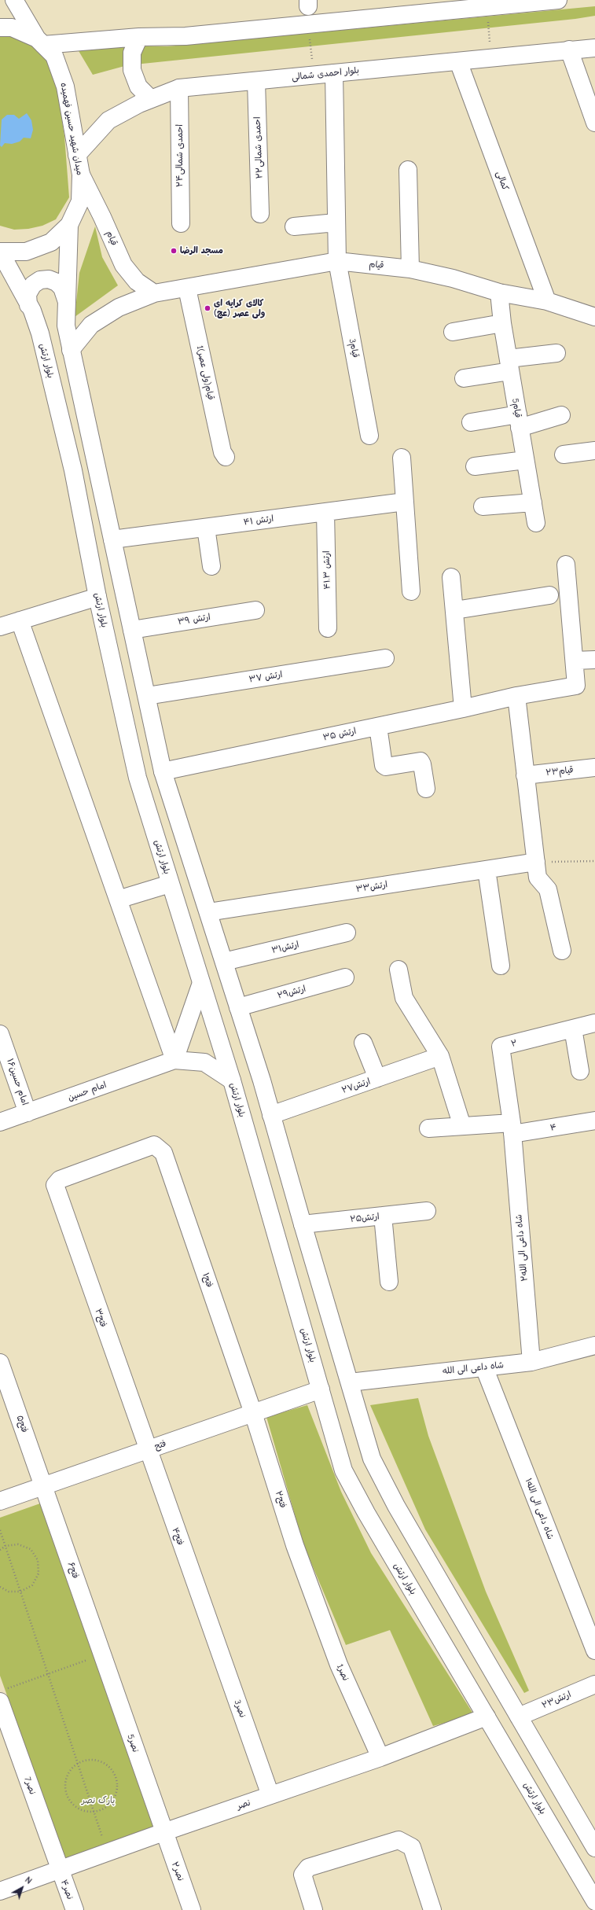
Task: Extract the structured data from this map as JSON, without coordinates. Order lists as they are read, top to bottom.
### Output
{
  "streets": {
    "street": [
      "بلوار احمدی شمالی",
      "میدان شهید حسین فهمیده",
      "احمدی شمالی۲۲",
      "احمدی شمالی۲۴",
      "کمالی",
      "قیام",
      "قیام3",
      "بلوار ارتش",
      "قیام(ولی عصر)1",
      "قیام5",
      "ارتش ۴۱",
      "ارتش ۴۱.۳",
      "ارتش ۳۹",
      "ارتش ۳۷",
      "ارتش ۳۵",
      "قیام۲۳",
      "ارتش۳۳",
      "ارتش۳۱",
      "ارتش۲۹",
      "۲",
      "امام حسین۱۶",
      "ارتش۲۷",
      "امام حسین",
      "۴",
      "ارتش۲۵",
      "شاه داعی الی الله۲",
      "۱فتح",
      "۳فتح",
      "شاه داعی الی الله",
      "۵فتح",
      "فتح",
      "۲فتح",
      "شاه داعی الی الله۱",
      "فتح۴",
      "۶فتح",
      "1نصر",
      "ارتش۲۳",
      "3نصر",
      "5نصر",
      "7نصر",
      "نصر",
      "نصر۲",
      "۴نصر"
    ]
  },
  "crossings": [
    ["بلوار احمدی شمالی", "میدان شهید حسین فهمیده"],
    ["بلوار احمدی شمالی", "احمدی شمالی۲۲"],
    ["بلوار احمدی شمالی", "احمدی شمالی۲۴"],
    ["بلوار احمدی شمالی", "کمالی"],
    ["بلوار احمدی شمالی", "قیام3"],
    ["میدان شهید حسین فهمیده", "قیام"],
    ["میدان شهید حسین فهمیده", "بلوار ارتش"],
    ["کمالی", "قیام"],
    ["قیام", "قیام3"],
    ["قیام", "قیام(ولی عصر)1"],
    ["قیام", "قیام5"],
    ["بلوار ارتش", "فتح"],
    ["بلوار ارتش", "نصر"],
    ["ارتش ۴۱", "ارتش ۴۱.۳"],
    ["۲", "۴"],
    ["۲", "شاه داعی الی الله۲"],
    ["امام حسین۱۶", "امام حسین"],
    ["۴", "شاه داعی الی الله۲"],
    ["شاه داعی الی الله۲", "شاه داعی الی الله"],
    ["۱فتح", "۳فتح"],
    ["۱فتح", "فتح"],
    ["۱فتح", "۲فتح"],
    ["۳فتح", "فتح"],
    ["۳فتح", "فتح۴"],
    ["شاه داعی الی الله", "شاه داعی الی الله۱"],
    ["۵فتح", "فتح"],
    ["۵فتح", "۶فتح"],
    ["فتح", "۲فتح"],
    ["فتح", "فتح۴"],
    ["فتح", "۶فتح"],
    ["۲فتح", "1نصر"],
    ["فتح۴", "3نصر"],
    ["۶فتح", "5نصر"],
    ["1نصر", "نصر"],
    ["3نصر", "نصر"],
    ["5نصر", "نصر"],
    ["5نصر", "نصر۲"],
    ["7نصر", "نصر"],
    ["7نصر", "۴نصر"],
    ["نصر", "نصر۲"],
    ["نصر", "۴نصر"]
  ],
  "parks": ["پارک نصر"],
  "places": ["مسجد الرضا", "کالای کرایه ای ولی عصر (عج)"],
  "north": "top right"
}
